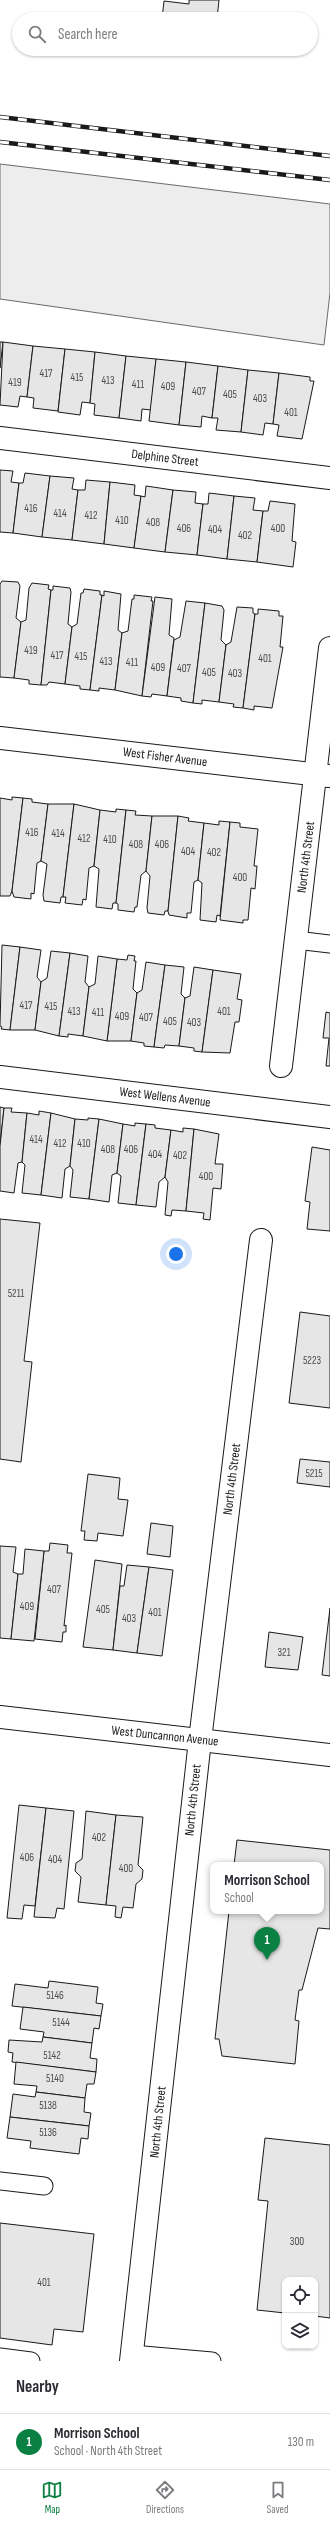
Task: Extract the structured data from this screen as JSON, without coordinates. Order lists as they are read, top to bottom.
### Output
{
  "streets": {
    "street": [
      "Delphine Street",
      "West Fisher Avenue",
      "North 4th Street",
      "West Wellens Avenue",
      "West Duncannon Avenue"
    ]
  },
  "crossings": [
    ["West Fisher Avenue", "North 4th Street"],
    ["North 4th Street", "West Duncannon Avenue"]
  ],
  "house_numbers": [
    "417",
    "415",
    "413",
    "419",
    "411",
    "409",
    "407",
    "405",
    "403",
    "401",
    "416",
    "414",
    "412",
    "410",
    "408",
    "406",
    "400",
    "404",
    "402",
    "419",
    "417",
    "415",
    "401",
    "413",
    "411",
    "409",
    "407",
    "405",
    "403",
    "416",
    "414",
    "412",
    "410",
    "408",
    "406",
    "404",
    "402",
    "400",
    "417",
    "415",
    "413",
    "401",
    "411",
    "409",
    "407",
    "405",
    "403",
    "414",
    "412",
    "410",
    "408",
    "406",
    "404",
    "402",
    "400",
    "5211",
    "5223",
    "5215",
    "407",
    "409",
    "405",
    "401",
    "403",
    "321",
    "402",
    "406",
    "404",
    "400",
    "5146",
    "5144",
    "5142",
    "5140",
    "5138",
    "5136",
    "300",
    "401"
  ],
  "page": {
    "search": "Search here",
    "popup": ["Morrison School", "School"],
    "pins": "1",
    "heading": "Nearby",
    "list": [
      {
        "mark": "1",
        "name": "Morrison School",
        "note": "School · North 4th Street",
        "value": "130 m"
      }
    ],
    "nav": ["Map", "Directions", "Saved"]
  }
}
